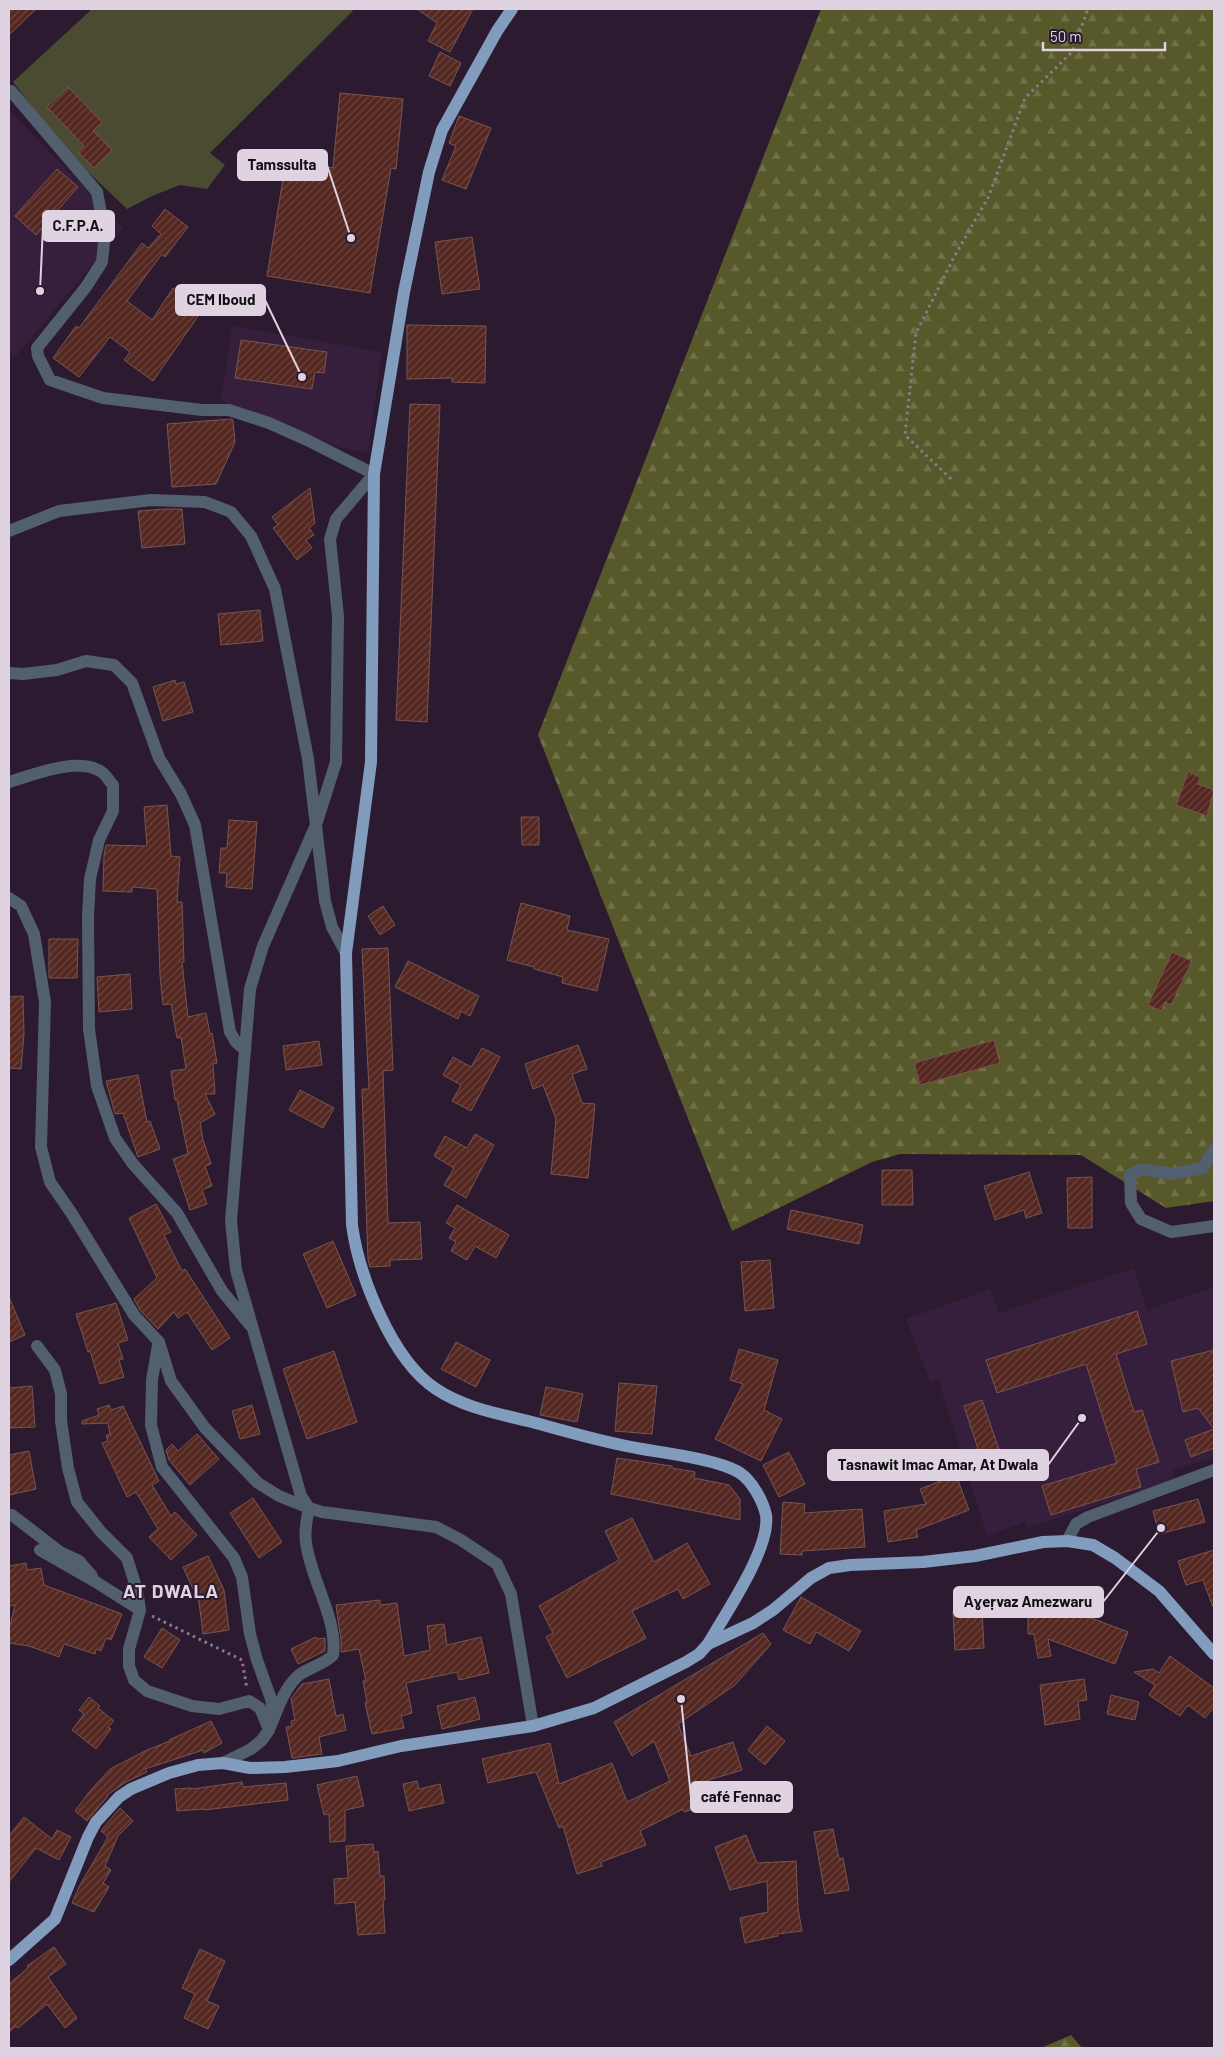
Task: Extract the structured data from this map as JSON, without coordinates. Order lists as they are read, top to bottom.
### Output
{
  "districts": ["AT DWALA"],
  "places": [
    "Tamssulta",
    "C.F.P.A.",
    "CEM Iboud",
    "Tasnawit Imac Amar, At Dwala",
    "Aɣeṛvaz Amezwaru",
    "café Fennac"
  ],
  "scale_bar": "50 m"
}
